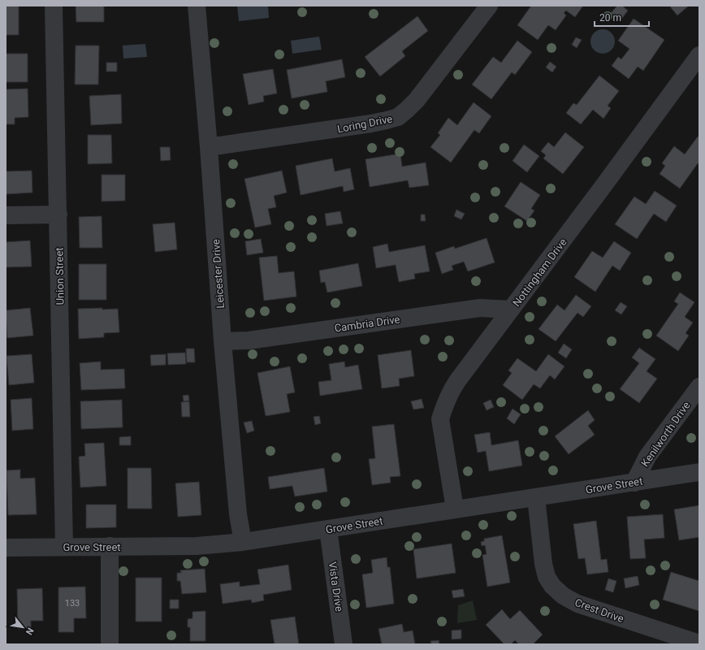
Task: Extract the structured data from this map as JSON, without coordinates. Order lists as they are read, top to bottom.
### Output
{
  "streets": {
    "street": [
      "Loring Drive",
      "Nottingham Drive",
      "Leicester Drive",
      "Union Street",
      "Cambria Drive",
      "Kenilworth Drive",
      "Grove Street",
      "Vista Drive",
      "Crest Drive"
    ]
  },
  "crossings": [
    ["Loring Drive", "Leicester Drive"],
    ["Nottingham Drive", "Cambria Drive"],
    ["Nottingham Drive", "Grove Street"],
    ["Leicester Drive", "Cambria Drive"],
    ["Leicester Drive", "Grove Street"],
    ["Union Street", "Grove Street"],
    ["Kenilworth Drive", "Grove Street"],
    ["Grove Street", "Vista Drive"],
    ["Grove Street", "Crest Drive"]
  ],
  "house_numbers": ["133"],
  "scale_bar": "20 m",
  "north": "bottom right"
}
